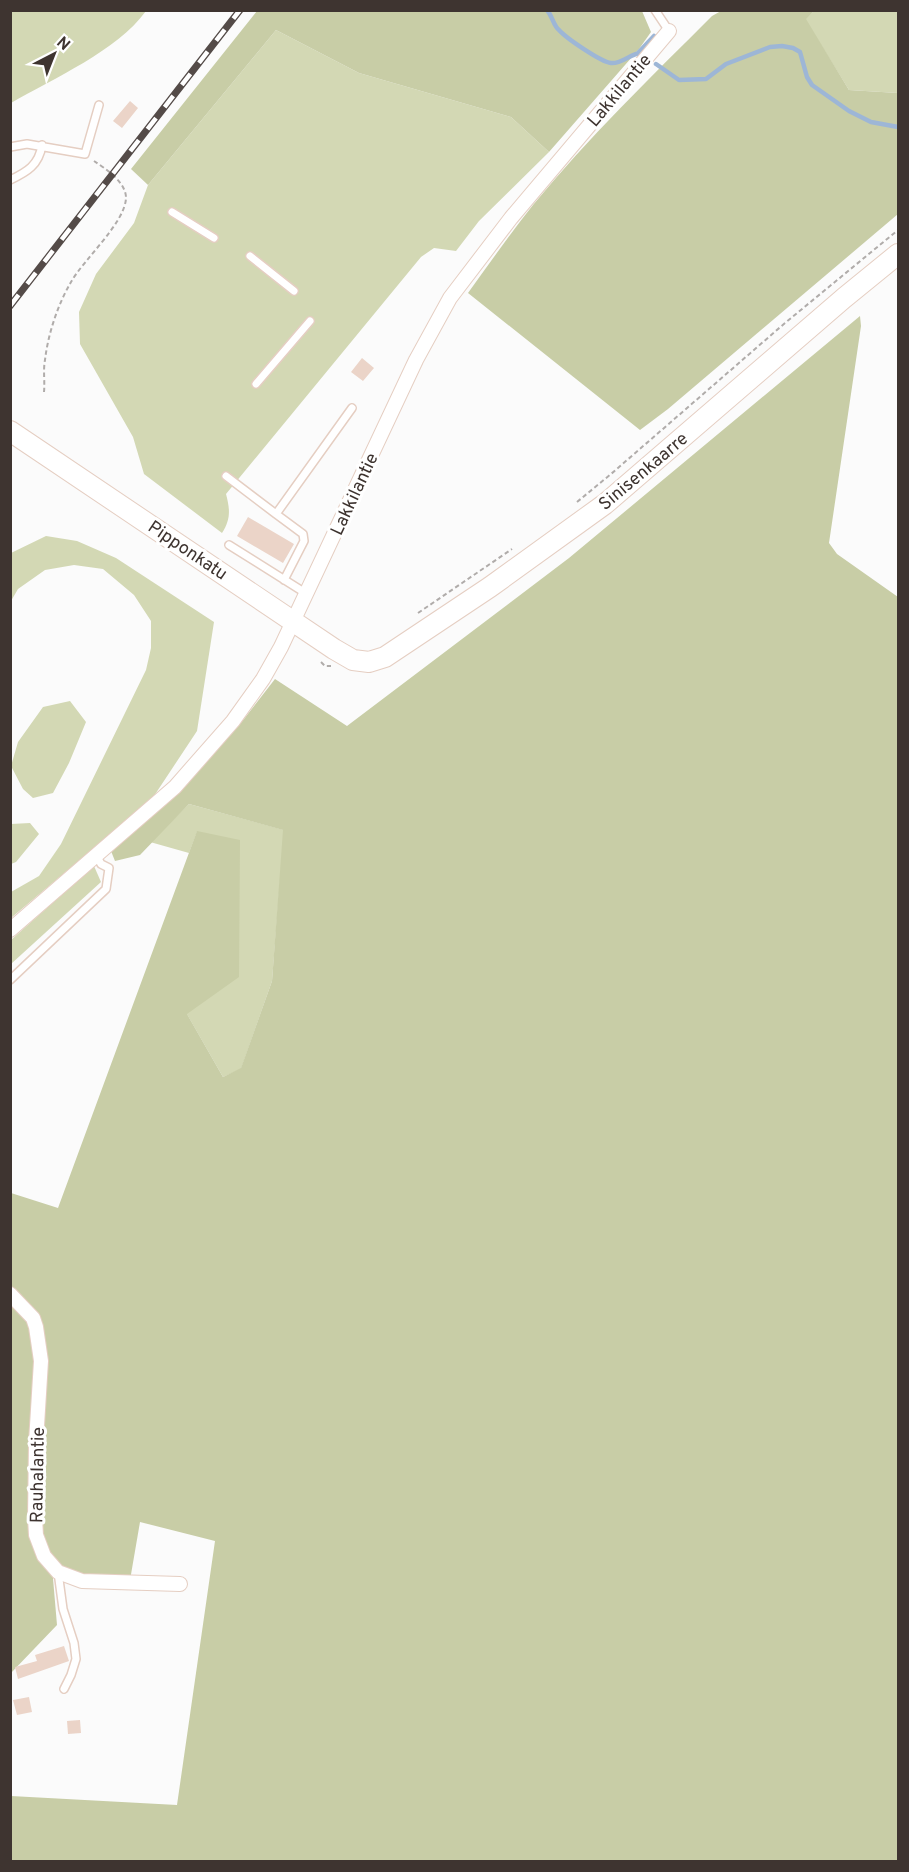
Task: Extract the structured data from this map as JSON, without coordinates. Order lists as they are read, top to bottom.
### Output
{
  "streets": {
    "street": [
      "Lakkilantie",
      "Sinisenkaarre",
      "Pipponkatu",
      "Rauhalantie"
    ]
  },
  "crossings": [
    ["Lakkilantie", "Pipponkatu"],
    ["Sinisenkaarre", "Pipponkatu"]
  ],
  "north": "top right"
}
